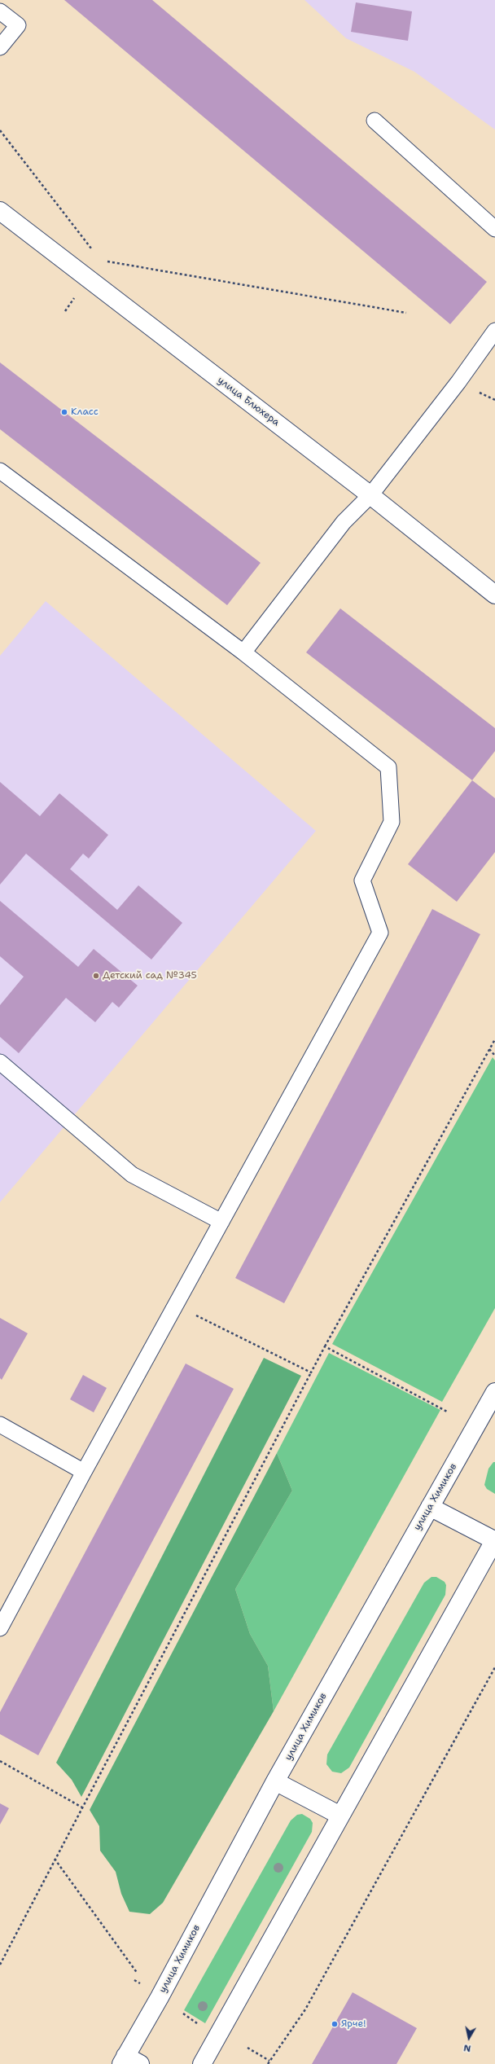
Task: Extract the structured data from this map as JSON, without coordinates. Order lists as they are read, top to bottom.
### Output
{
  "streets": {
    "main road": ["улица Блюхера", "улица Химиков"]
  },
  "places": ["Класс", "Детский сад №345", "Ярче!"],
  "north": "bottom"
}
